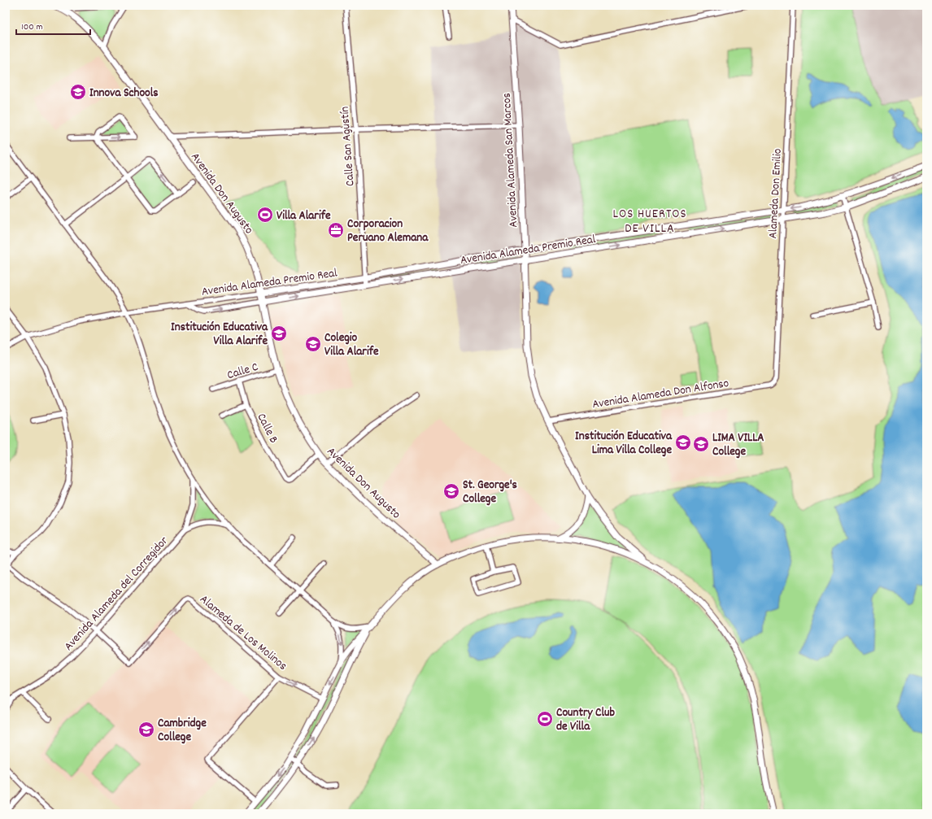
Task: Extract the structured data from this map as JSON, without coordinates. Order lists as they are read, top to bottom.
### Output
{
  "streets": {
    "street": [
      "Calle San Agustín",
      "Avenida Alameda San Marcos",
      "Avenida Don Augusto",
      "Alameda Don Emilio",
      "Avenida Alameda Premio Real",
      "Calle C",
      "Avenida Alameda Don Alfonso",
      "Calle B",
      "Avenida Alameda del Corregidor",
      "Alameda de Los Molinos"
    ]
  },
  "crossings": [
    ["Calle San Agustín", "Avenida Alameda Premio Real"],
    ["Avenida Alameda San Marcos", "Avenida Alameda Premio Real"],
    ["Avenida Alameda San Marcos", "Avenida Alameda Don Alfonso"],
    ["Avenida Don Augusto", "Avenida Alameda Premio Real"],
    ["Avenida Don Augusto", "Calle C"],
    ["Avenida Don Augusto", "Calle B"],
    ["Alameda Don Emilio", "Avenida Alameda Premio Real"],
    ["Alameda Don Emilio", "Avenida Alameda Don Alfonso"],
    ["Calle C", "Calle B"],
    ["Avenida Alameda del Corregidor", "Alameda de Los Molinos"]
  ],
  "districts": ["LOS HUERTOS DE VILLA"],
  "places": {
    "school or university": [
      "Innova Schools",
      "Institución Educativa Villa Alarife",
      "Colegio Villa Alarife",
      "Institución Educativa Lima Villa College",
      "LIMA VILLA College",
      "St. George's College",
      "Cambridge College"
    ],
    "sports": ["Villa Alarife", "Country Club de Villa"],
    "office": ["Corporacion Peruano Alemana"]
  },
  "scale_bar": "100 m"
}
